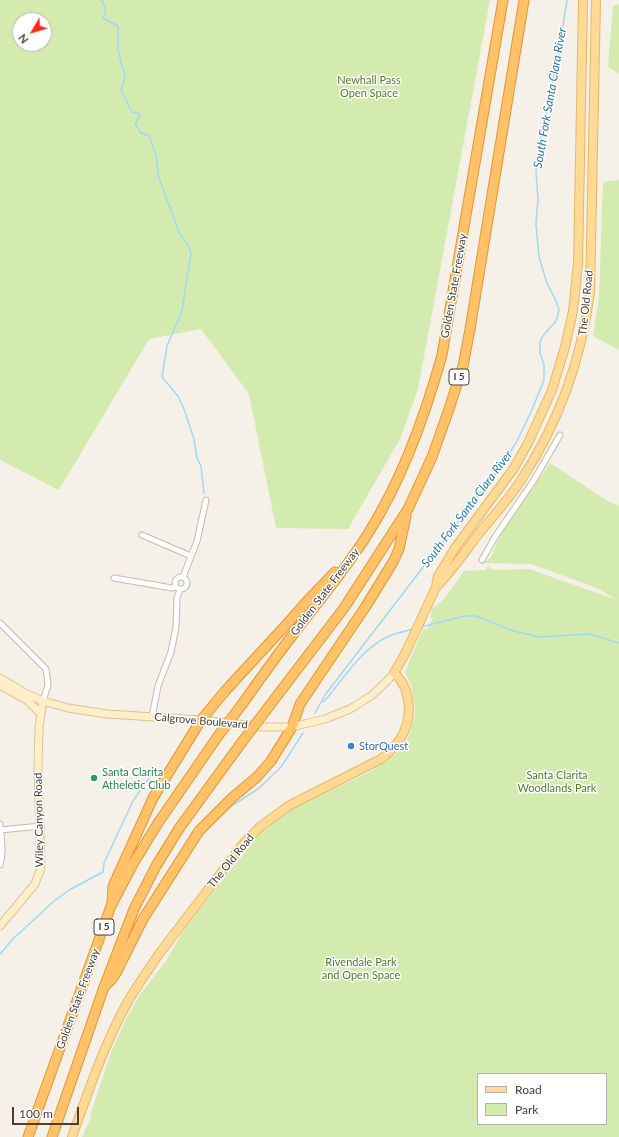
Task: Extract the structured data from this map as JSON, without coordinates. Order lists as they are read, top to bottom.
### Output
{
  "streets": {
    "highway": ["Golden State Freeway", "I 5"],
    "main road": ["The Old Road"],
    "street": ["Calgrove Boulevard", "Wiley Canyon Road"]
  },
  "crossings": [
    ["The Old Road", "Calgrove Boulevard"],
    ["Calgrove Boulevard", "Wiley Canyon Road"]
  ],
  "water": ["South Fork Santa Clara River"],
  "parks": ["Newhall Pass Open Space", "Santa Clarita Woodlands Park", "Rivendale Park and Open Space"],
  "places": ["StorQuest", "Santa Clarita Atheletic Club"],
  "legend": ["Road", "Park"],
  "scale_bar": "100 m",
  "north": "bottom left"
}
